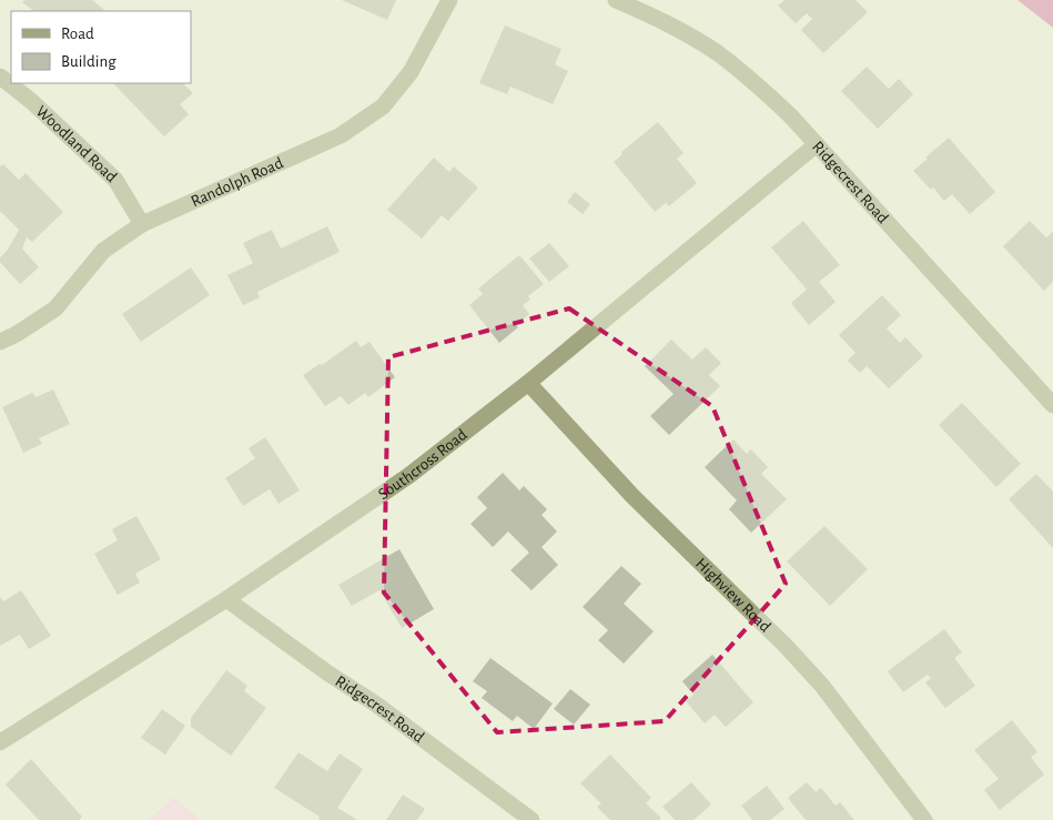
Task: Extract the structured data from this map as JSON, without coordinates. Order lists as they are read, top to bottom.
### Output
{
  "streets": {
    "street": [
      "Woodland Road",
      "Randolph Road",
      "Ridgecrest Road",
      "Southcross Road",
      "Highview Road"
    ]
  },
  "crossings": [
    ["Woodland Road", "Randolph Road"],
    ["Ridgecrest Road", "Southcross Road"],
    ["Southcross Road", "Highview Road"]
  ],
  "legend": ["Road", "Building"]
}
